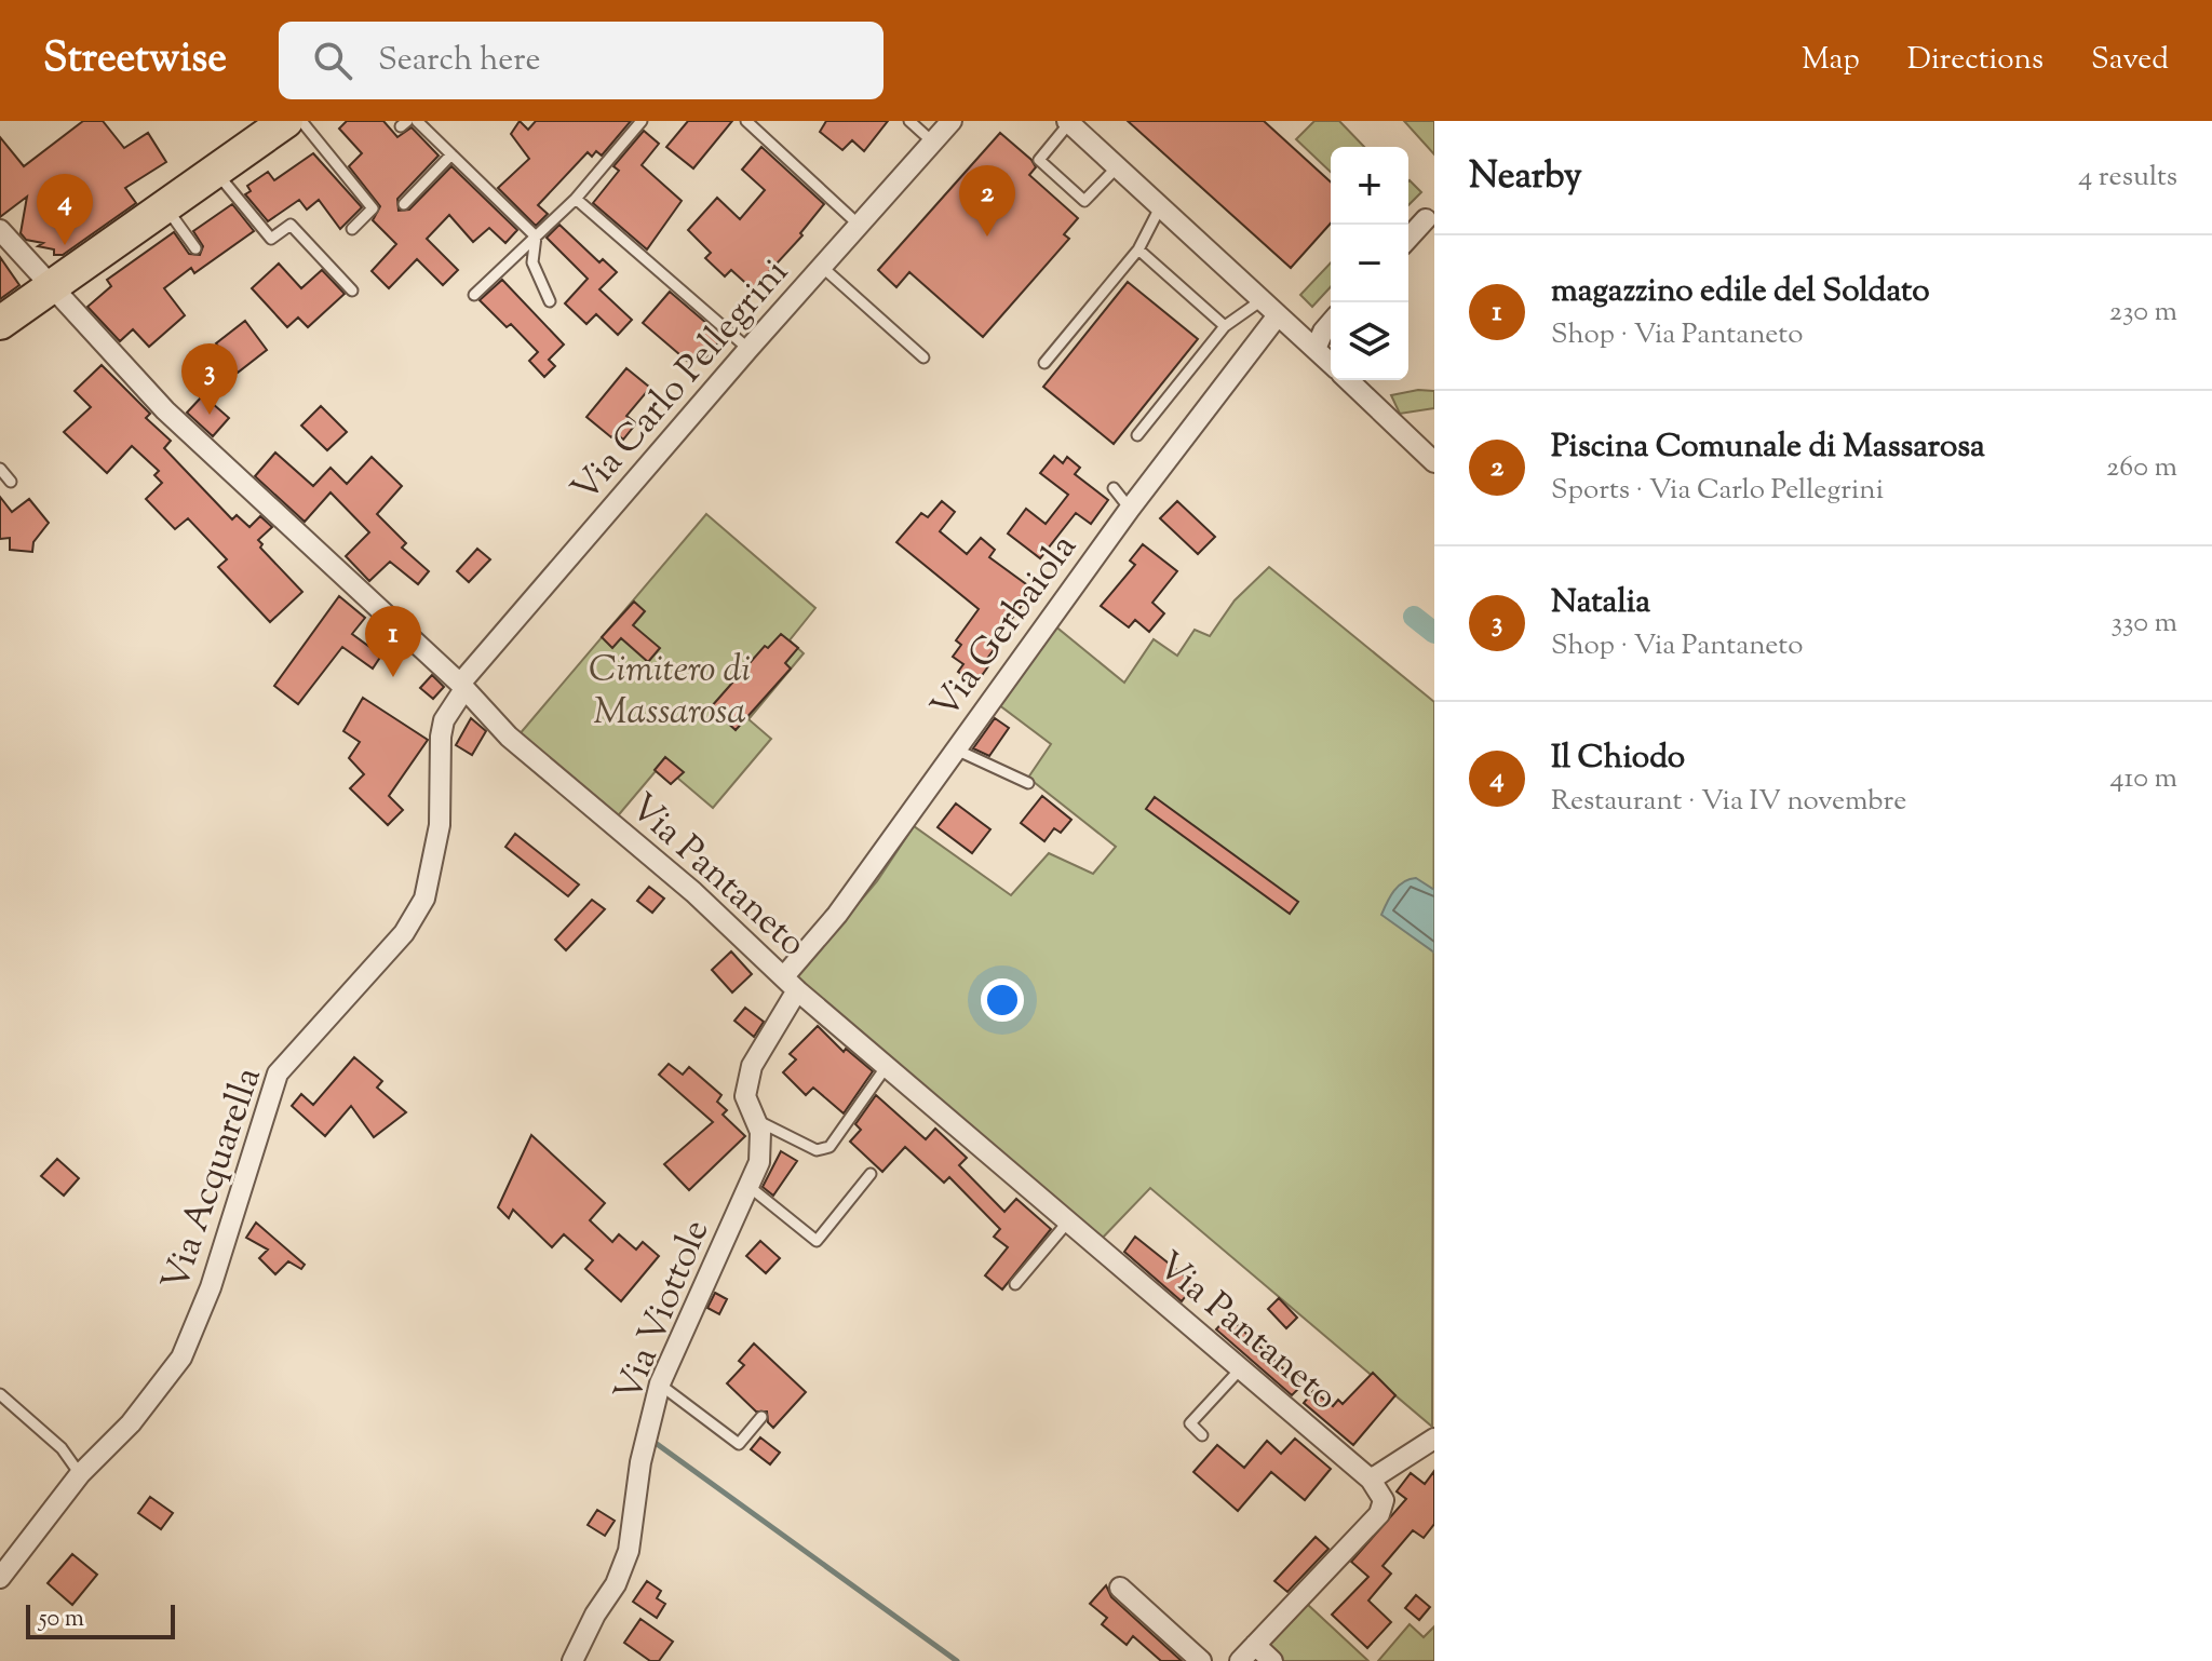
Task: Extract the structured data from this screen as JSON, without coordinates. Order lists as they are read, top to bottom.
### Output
{
  "streets": {
    "street": [
      "Via Carlo Pellegrini",
      "Via Gerbaiola",
      "Via Pantaneto",
      "Via Acquarella",
      "Via Viottole"
    ]
  },
  "crossings": [
    ["Via Carlo Pellegrini", "Via Pantaneto"],
    ["Via Carlo Pellegrini", "Via Acquarella"],
    ["Via Gerbaiola", "Via Pantaneto"],
    ["Via Gerbaiola", "Via Viottole"],
    ["Via Pantaneto", "Via Acquarella"],
    ["Via Pantaneto", "Via Viottole"]
  ],
  "parks": ["Cimitero di Massarosa"],
  "scale_bar": "50 m",
  "page": {
    "header": "Streetwise",
    "search": "Search here",
    "nav": ["Map", "Directions", "Saved"],
    "heading": ["Nearby", "4 results"],
    "map_buttons": ["+", "−"],
    "pins": [
      "2",
      "4",
      "3",
      "1"
    ],
    "list": [
      {
        "mark": "1",
        "name": "magazzino edile del Soldato",
        "note": "Shop · Via Pantaneto",
        "value": "230 m"
      },
      {
        "mark": "2",
        "name": "Piscina Comunale di Massarosa",
        "note": "Sports · Via Carlo Pellegrini",
        "value": "260 m"
      },
      {
        "mark": "3",
        "name": "Natalia",
        "note": "Shop · Via Pantaneto",
        "value": "330 m"
      },
      {
        "mark": "4",
        "name": "Il Chiodo",
        "note": "Restaurant · Via IV novembre",
        "value": "410 m"
      }
    ],
    "scale": "50 m"
  }
}
